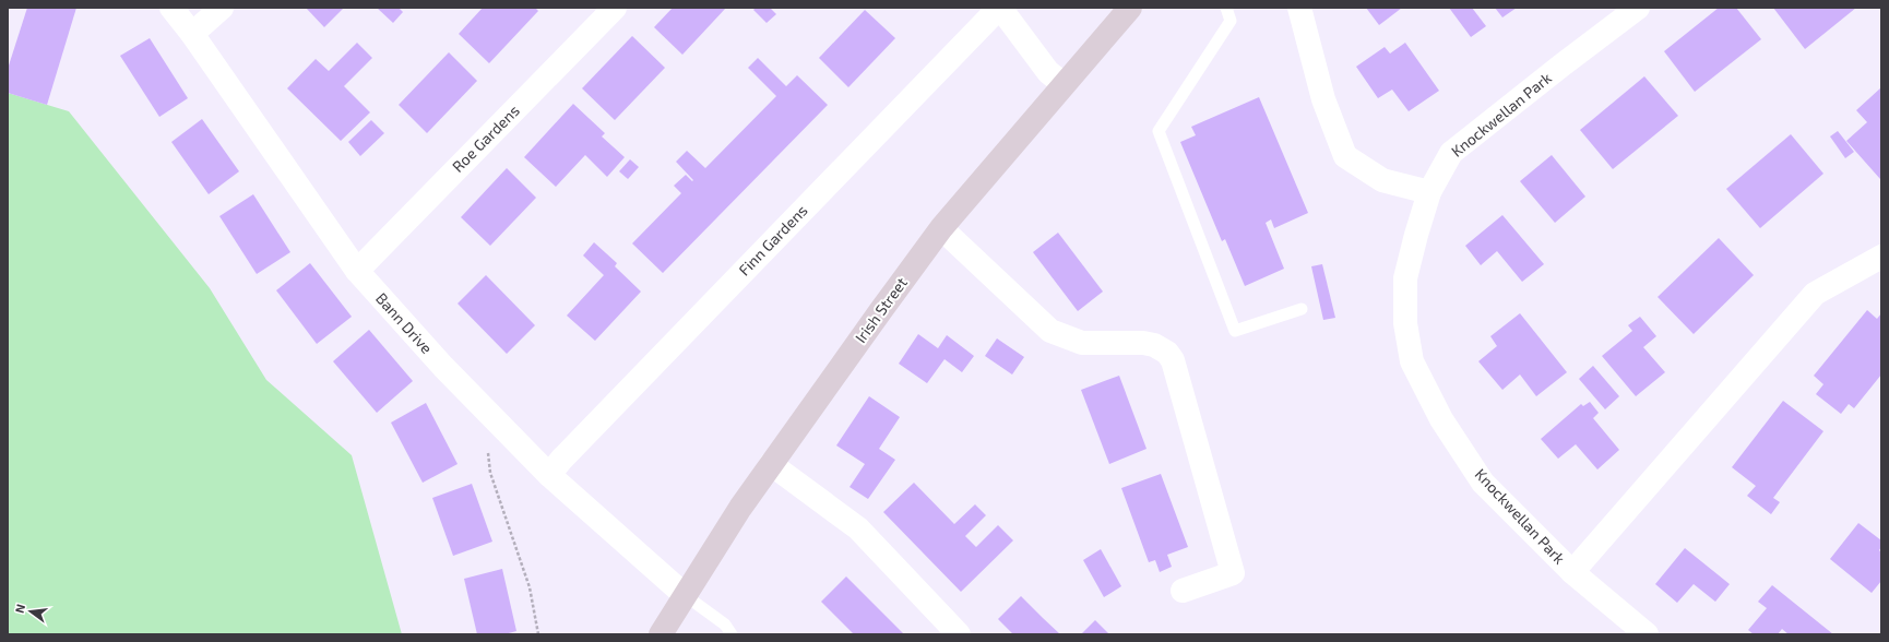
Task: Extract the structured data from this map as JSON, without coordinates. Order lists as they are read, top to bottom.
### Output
{
  "streets": {
    "main road": ["Irish Street"],
    "street": [
      "Knockwellan Park",
      "Roe Gardens",
      "Finn Gardens",
      "Bann Drive"
    ]
  },
  "crossings": [
    ["Roe Gardens", "Bann Drive"],
    ["Finn Gardens", "Bann Drive"],
    ["Irish Street", "Bann Drive"]
  ],
  "north": "left"
}
